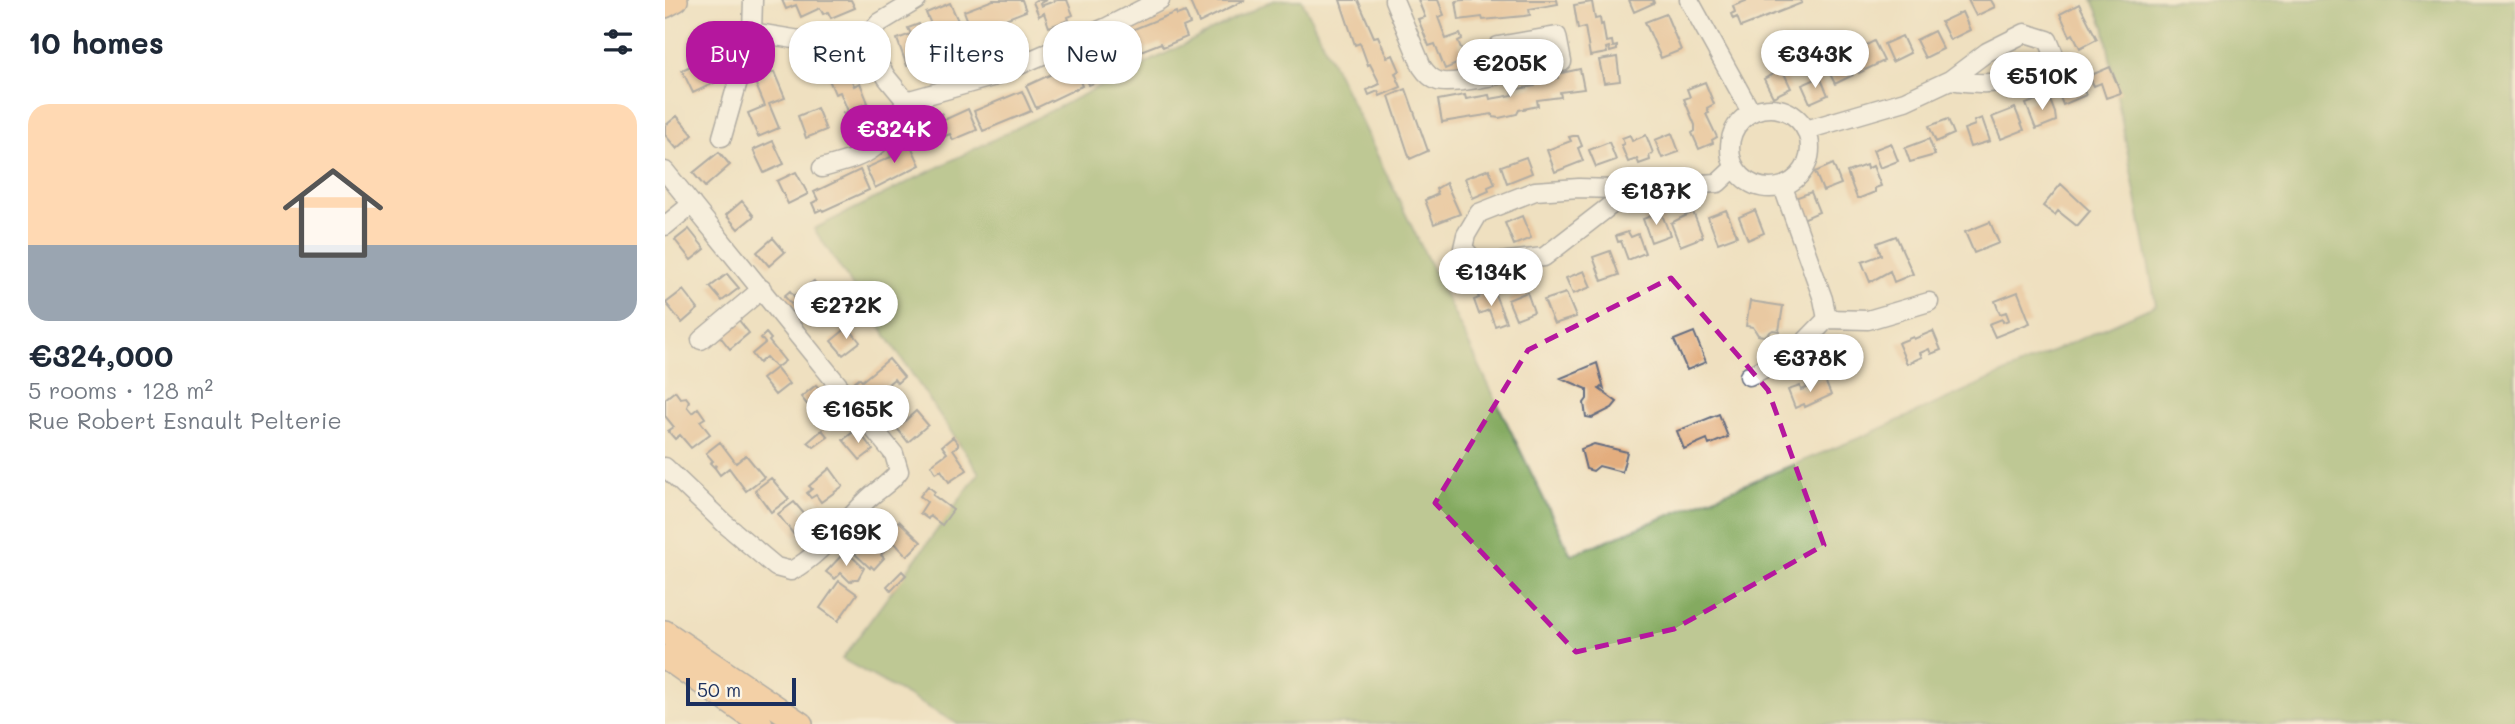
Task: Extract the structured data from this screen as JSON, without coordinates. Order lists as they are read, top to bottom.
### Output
{
  "scale_bar": "50 m",
  "page": {
    "heading": "10 homes",
    "chip": [
      "Buy",
      "Rent",
      "Filters",
      "New"
    ],
    "price": [
      "€343K",
      "€205K",
      "€510K",
      "€324K",
      "€187K",
      "€134K",
      "€272K",
      "€378K",
      "€165K",
      "€169K"
    ],
    "list": [
      {
        "name": "€324,000",
        "note": "5 rooms · 128 m² · Rue Robert Esnault Pelterie"
      }
    ],
    "scale": "50 m"
  }
}
